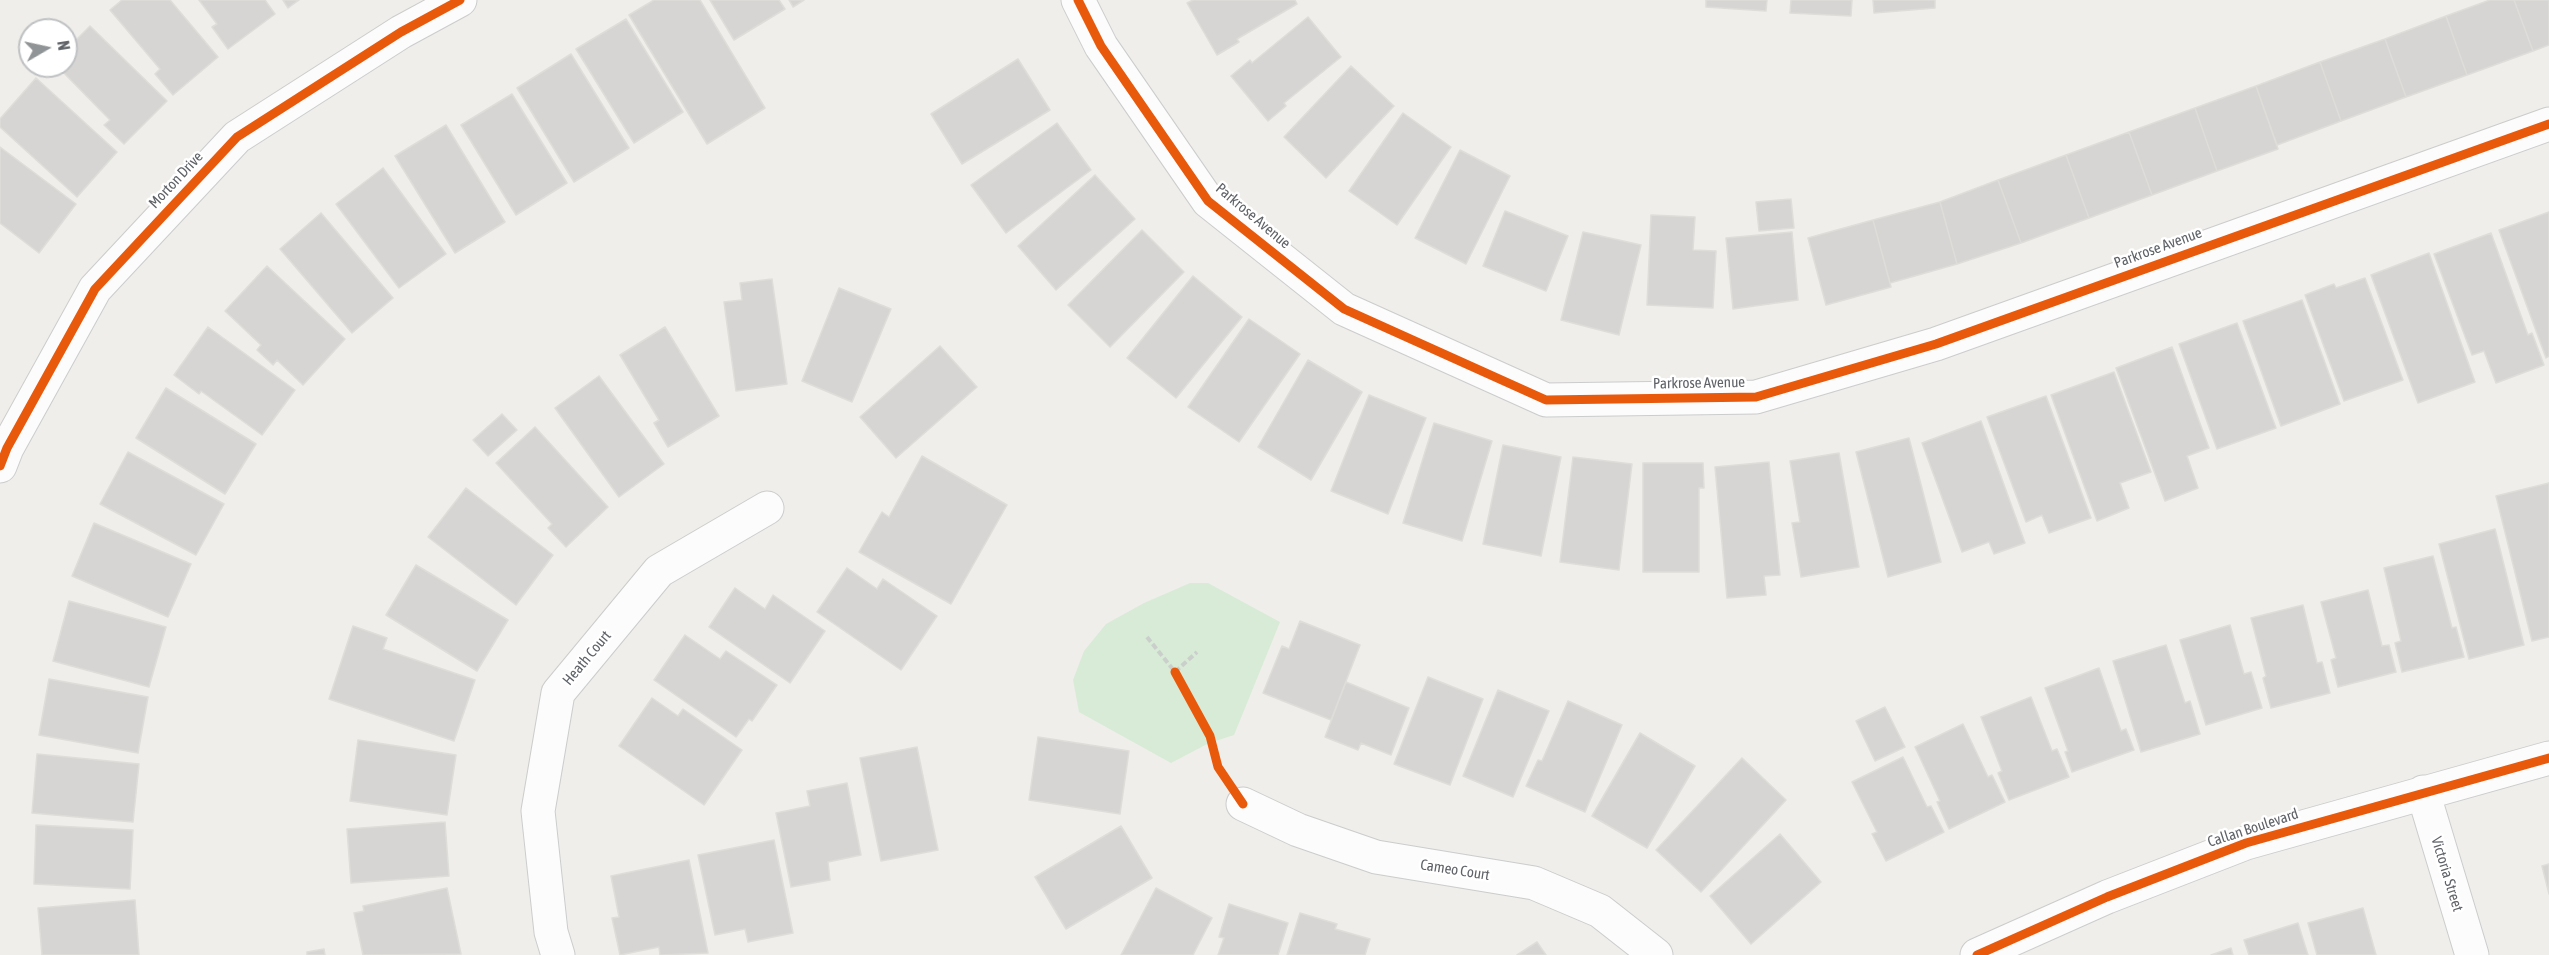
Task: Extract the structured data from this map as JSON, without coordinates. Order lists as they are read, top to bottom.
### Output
{
  "streets": {
    "street": [
      "Morton Drive",
      "Parkrose Avenue",
      "Heath Court",
      "Callan Boulevard",
      "Cameo Court",
      "Victoria Street"
    ]
  },
  "crossings": [
    ["Callan Boulevard", "Victoria Street"]
  ],
  "north": "right"
}
